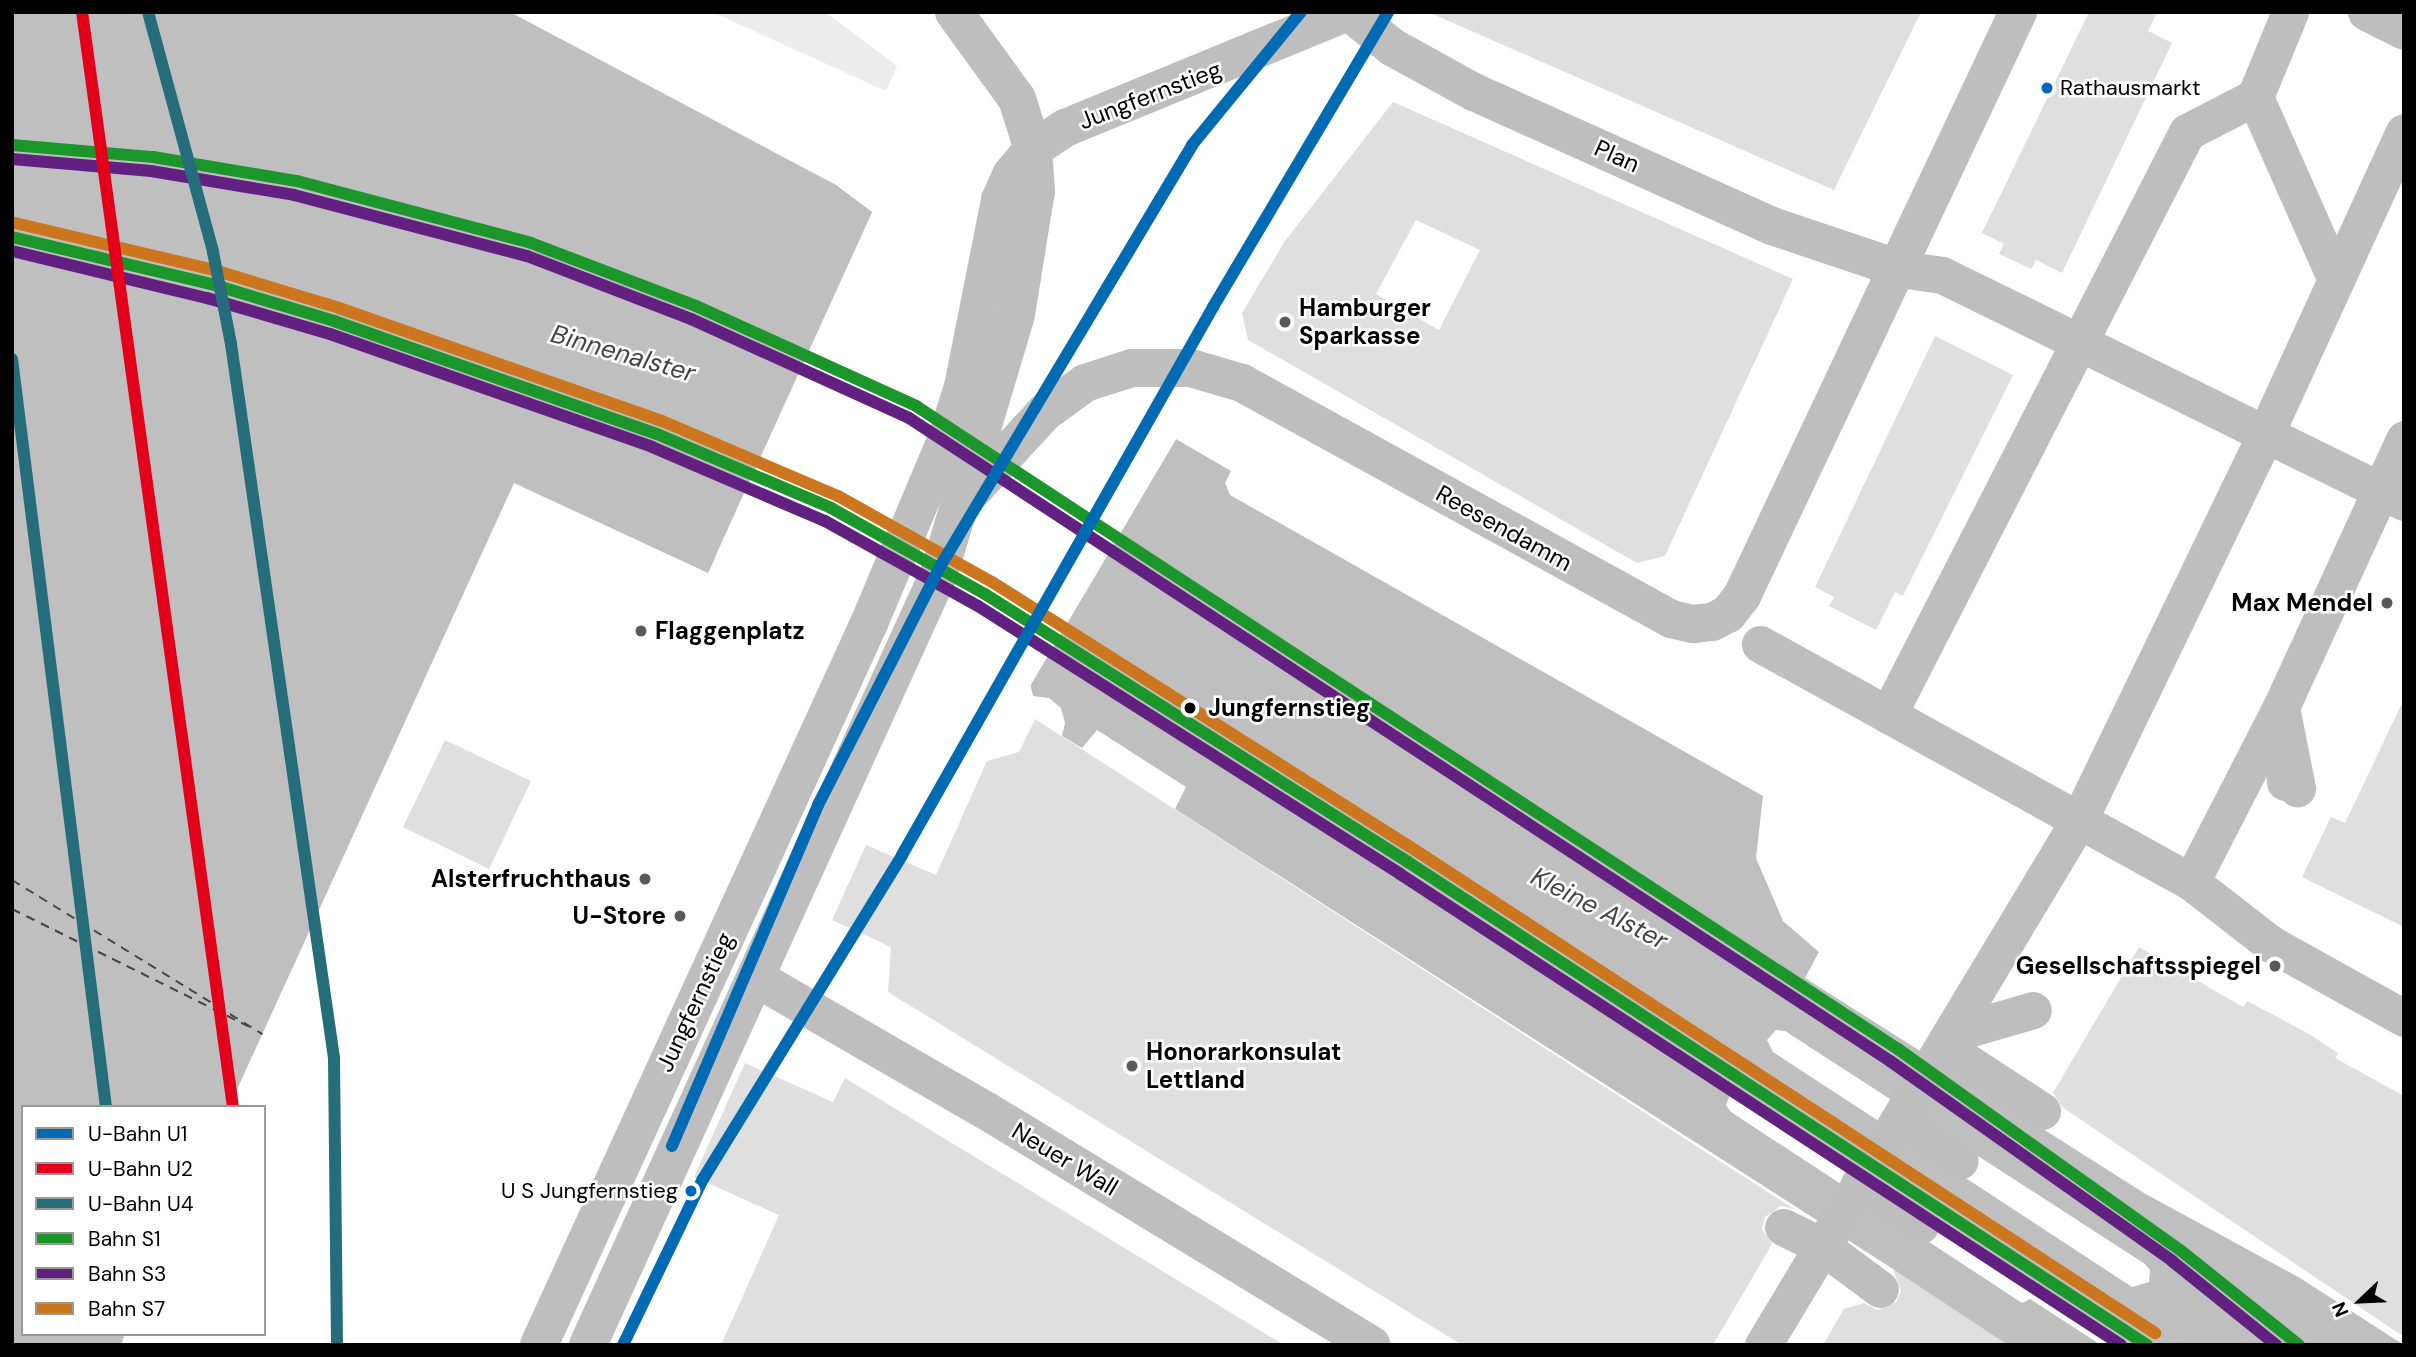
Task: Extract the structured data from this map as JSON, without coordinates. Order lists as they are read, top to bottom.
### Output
{
  "streets": {
    "street": [
      "Jungfernstieg",
      "Plan",
      "Reesendamm",
      "Neuer Wall"
    ]
  },
  "crossings": [
    ["Jungfernstieg", "Plan"],
    ["Jungfernstieg", "Reesendamm"],
    ["Jungfernstieg", "Neuer Wall"],
    ["Plan", "Reesendamm"]
  ],
  "water": ["Binnenalster", "Kleine Alster"],
  "places": [
    "Rathausmarkt",
    "Hamburger Sparkasse",
    "Max Mendel",
    "Flaggenplatz",
    "Jungfernstieg",
    "Alsterfruchthaus",
    "U-Store",
    "Gesellschaftsspiegel",
    "Honorarkonsulat Lettland",
    "U S Jungfernstieg"
  ],
  "lines": [
    "metro line U1",
    "metro line U2",
    "metro line U4",
    "rail line S1",
    "rail line S3",
    "rail line S7"
  ],
  "legend": [
    "U-Bahn U1",
    "U-Bahn U2",
    "U-Bahn U4",
    "Bahn S1",
    "Bahn S3",
    "Bahn S7"
  ],
  "north": "bottom left"
}
